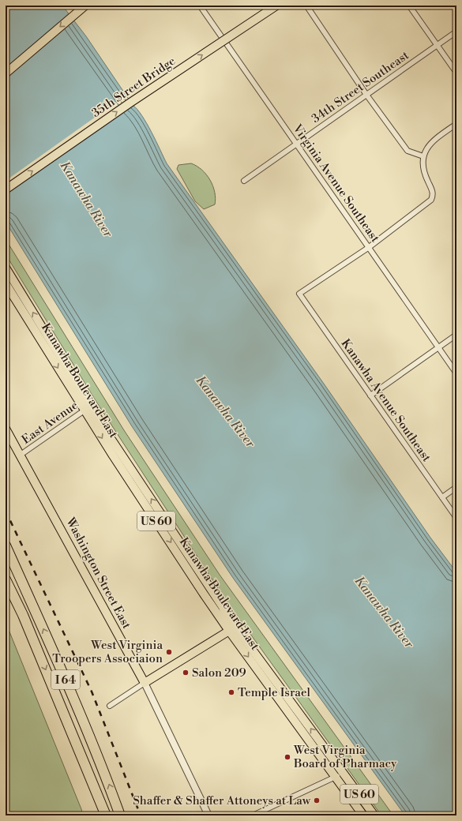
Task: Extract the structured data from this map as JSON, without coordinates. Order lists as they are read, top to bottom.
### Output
{
  "streets": {
    "highway": ["I 64"],
    "main road": [
      "35th Street Bridge",
      "Kanawha Boulevard East",
      "US 60",
      "Washington Street East"
    ],
    "street": [
      "34th Street Southeast",
      "Virginia Avenue Southeast",
      "Kanawha Avenue Southeast",
      "East Avenue"
    ]
  },
  "crossings": [
    ["34th Street Southeast", "Virginia Avenue Southeast"],
    ["Virginia Avenue Southeast", "Kanawha Avenue Southeast"],
    ["Kanawha Boulevard East", "East Avenue"],
    ["East Avenue", "Washington Street East"]
  ],
  "one_way": ["35th Street Bridge"],
  "water": ["Kanawha River"],
  "places": [
    "West Virginia Troopers Associaion",
    "Salon 209",
    "Temple Israel",
    "West Virginia Board of Pharmacy",
    "Shaffer & Shaffer Attoneys at Law"
  ]
}
